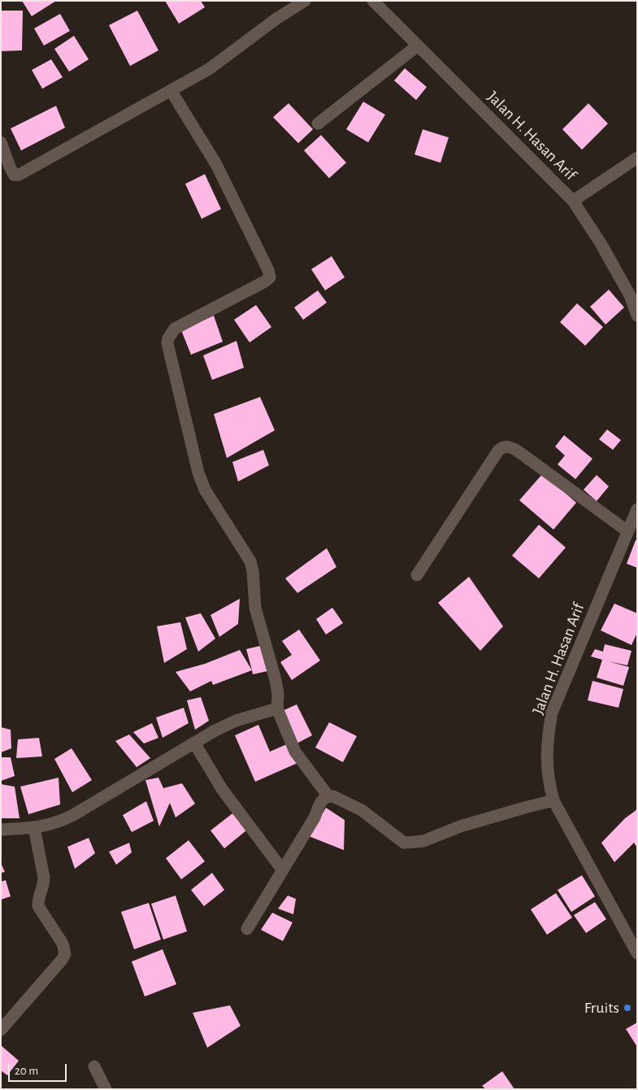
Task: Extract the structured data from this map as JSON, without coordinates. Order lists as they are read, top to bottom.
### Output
{
  "streets": {
    "street": ["Jalan H. Hasan Arif"]
  },
  "places": ["Fruits"],
  "scale_bar": "20 m"
}
